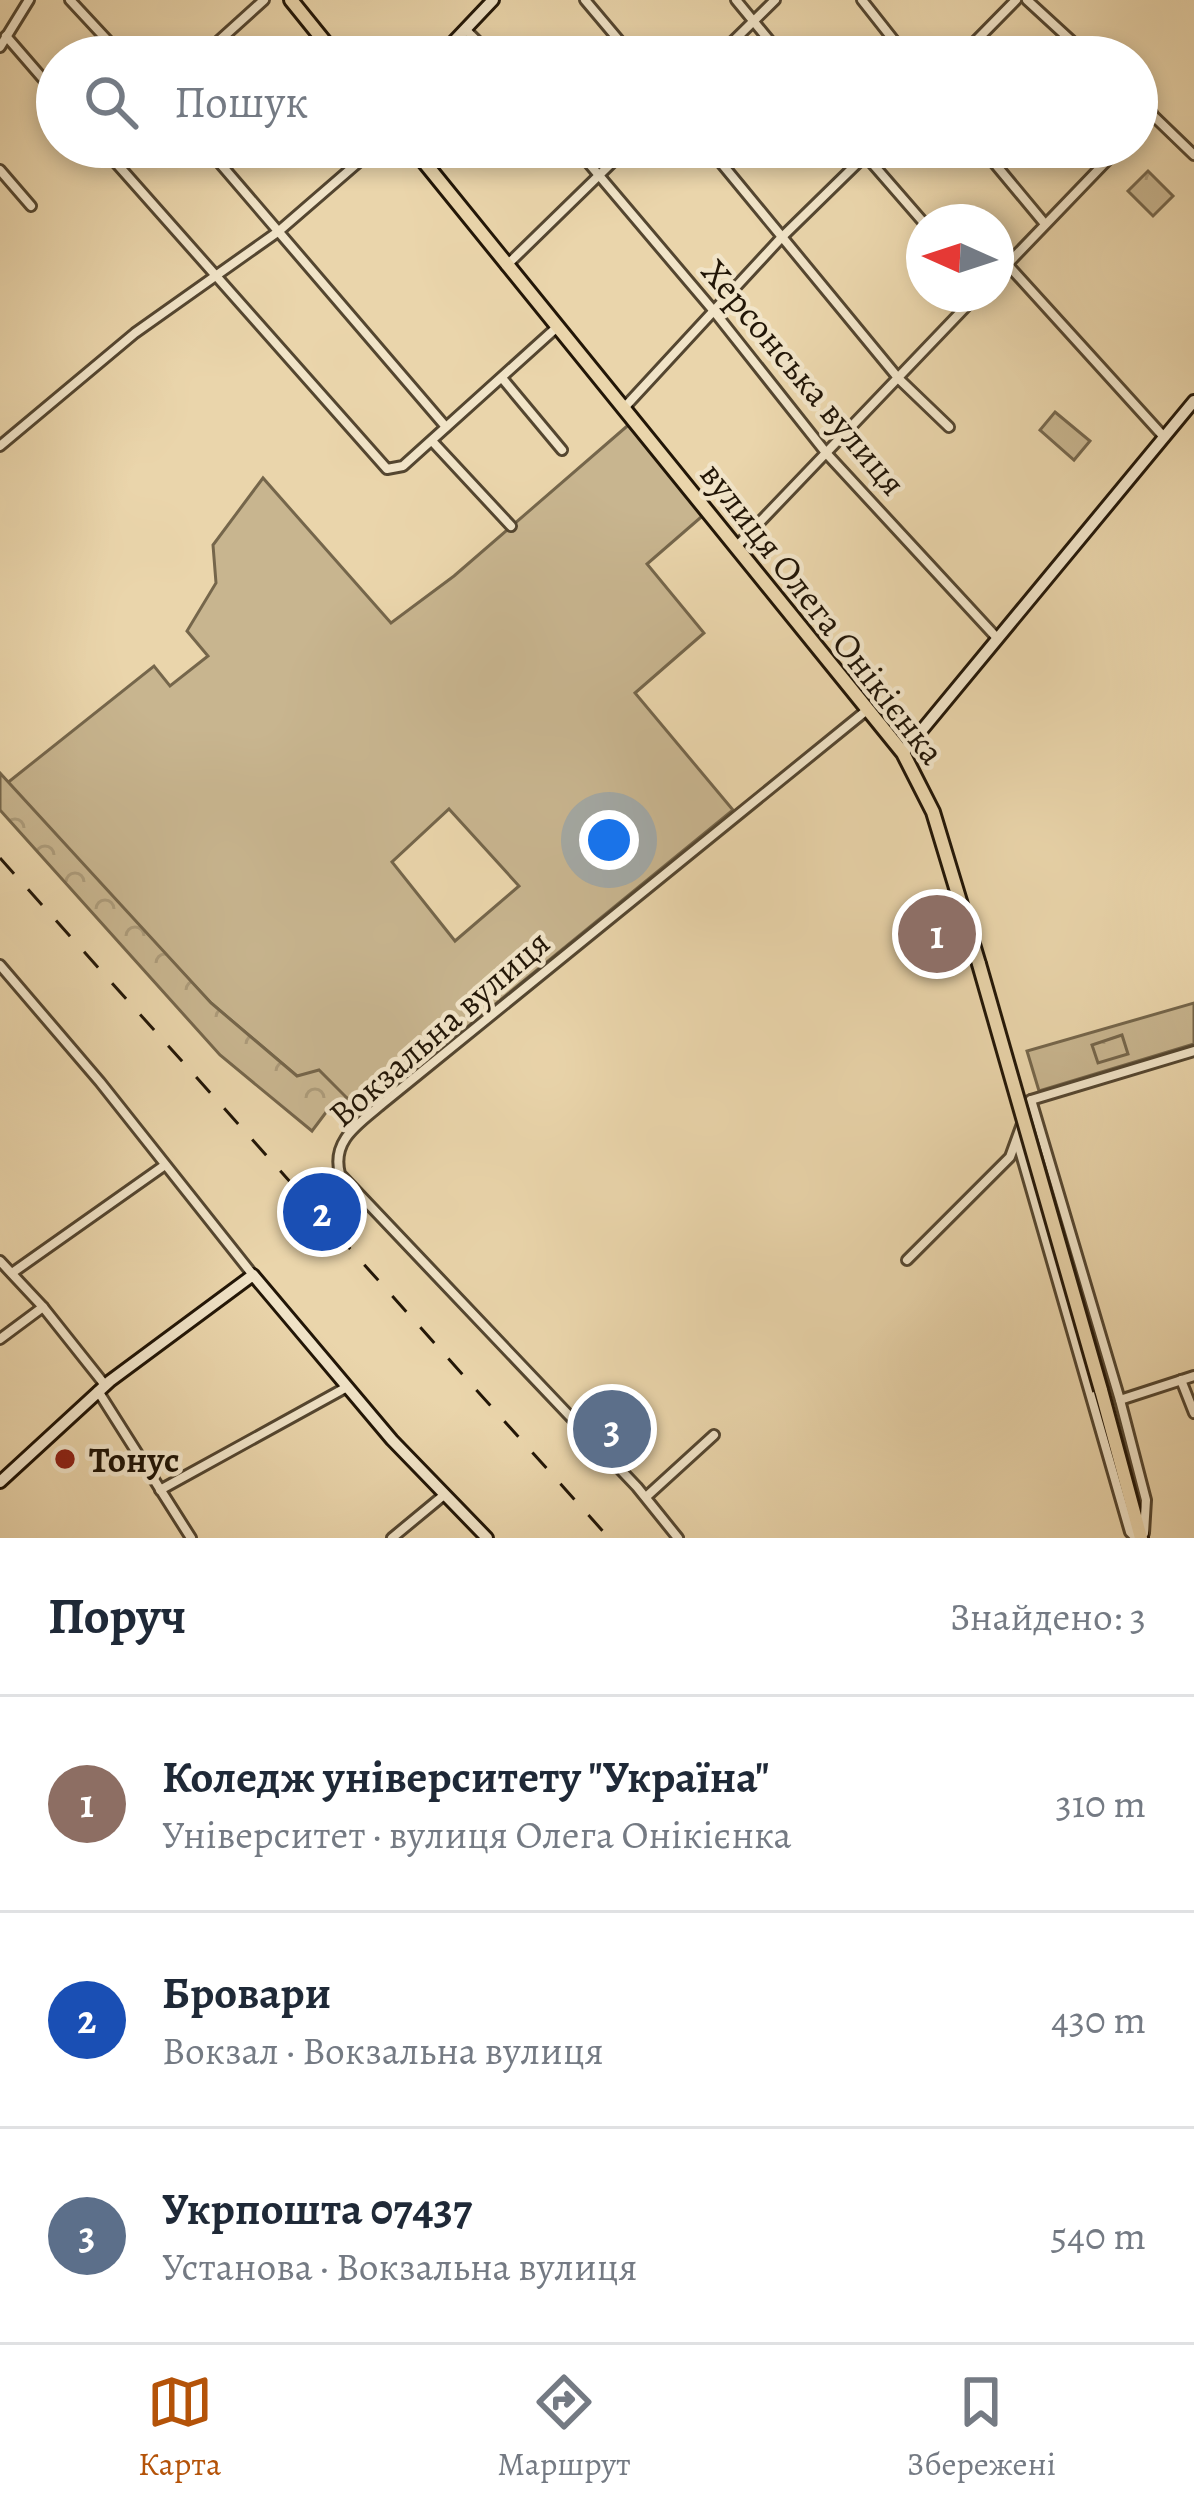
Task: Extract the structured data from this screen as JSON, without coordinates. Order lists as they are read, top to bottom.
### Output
{
  "streets": {
    "main road": ["вулиця Олега Онікієнка"],
    "street": ["Херсонська вулиця", "Вокзальна вулиця"]
  },
  "crossings": [
    ["вулиця Олега Онікієнка", "Вокзальна вулиця"]
  ],
  "places": ["Тонус"],
  "north": "left",
  "page": {
    "search": "Пошук",
    "pins": ["1", "2", "3"],
    "heading": ["Поруч", "Знайдено: 3"],
    "list": [
      {
        "mark": "1",
        "name": "Коледж університету \"Україна\"",
        "note": "Університет · вулиця Олега Онікієнка",
        "value": "310 m"
      },
      {
        "mark": "2",
        "name": "Бровари",
        "note": "Вокзал · Вокзальна вулиця",
        "value": "430 m"
      },
      {
        "mark": "3",
        "name": "Укрпошта 07437",
        "note": "Установа · Вокзальна вулиця",
        "value": "540 m"
      }
    ],
    "nav": ["Карта", "Маршрут", "Збережені"]
  }
}
